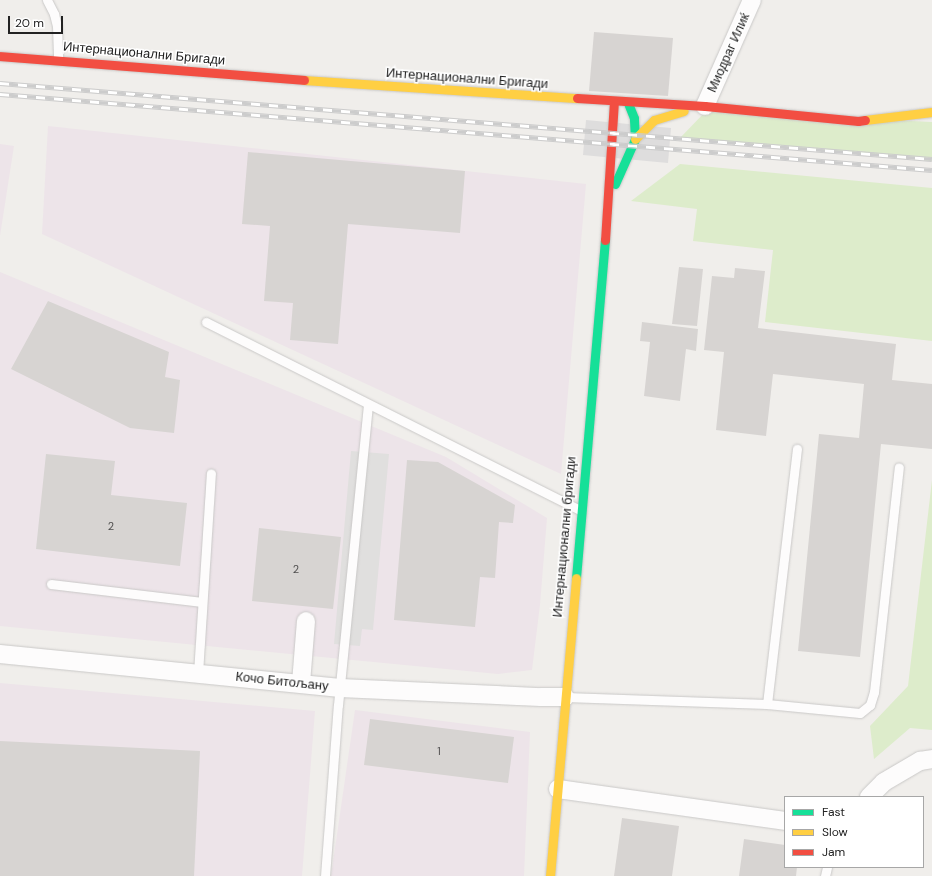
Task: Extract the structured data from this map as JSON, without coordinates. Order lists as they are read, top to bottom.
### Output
{
  "streets": {
    "street": [
      "Миодраг Илиќ",
      "Интернационални Бригади",
      "Интернационални бригади",
      "Кочо Битољану"
    ]
  },
  "crossings": [
    ["Миодраг Илиќ", "Интернационални Бригади"],
    ["Интернационални Бригади", "Интернационални бригади"],
    ["Интернационални бригади", "Кочо Битољану"]
  ],
  "house_numbers": ["2", "2", "1"],
  "legend": ["Fast", "Slow", "Jam"],
  "scale_bar": "20 m"
}
